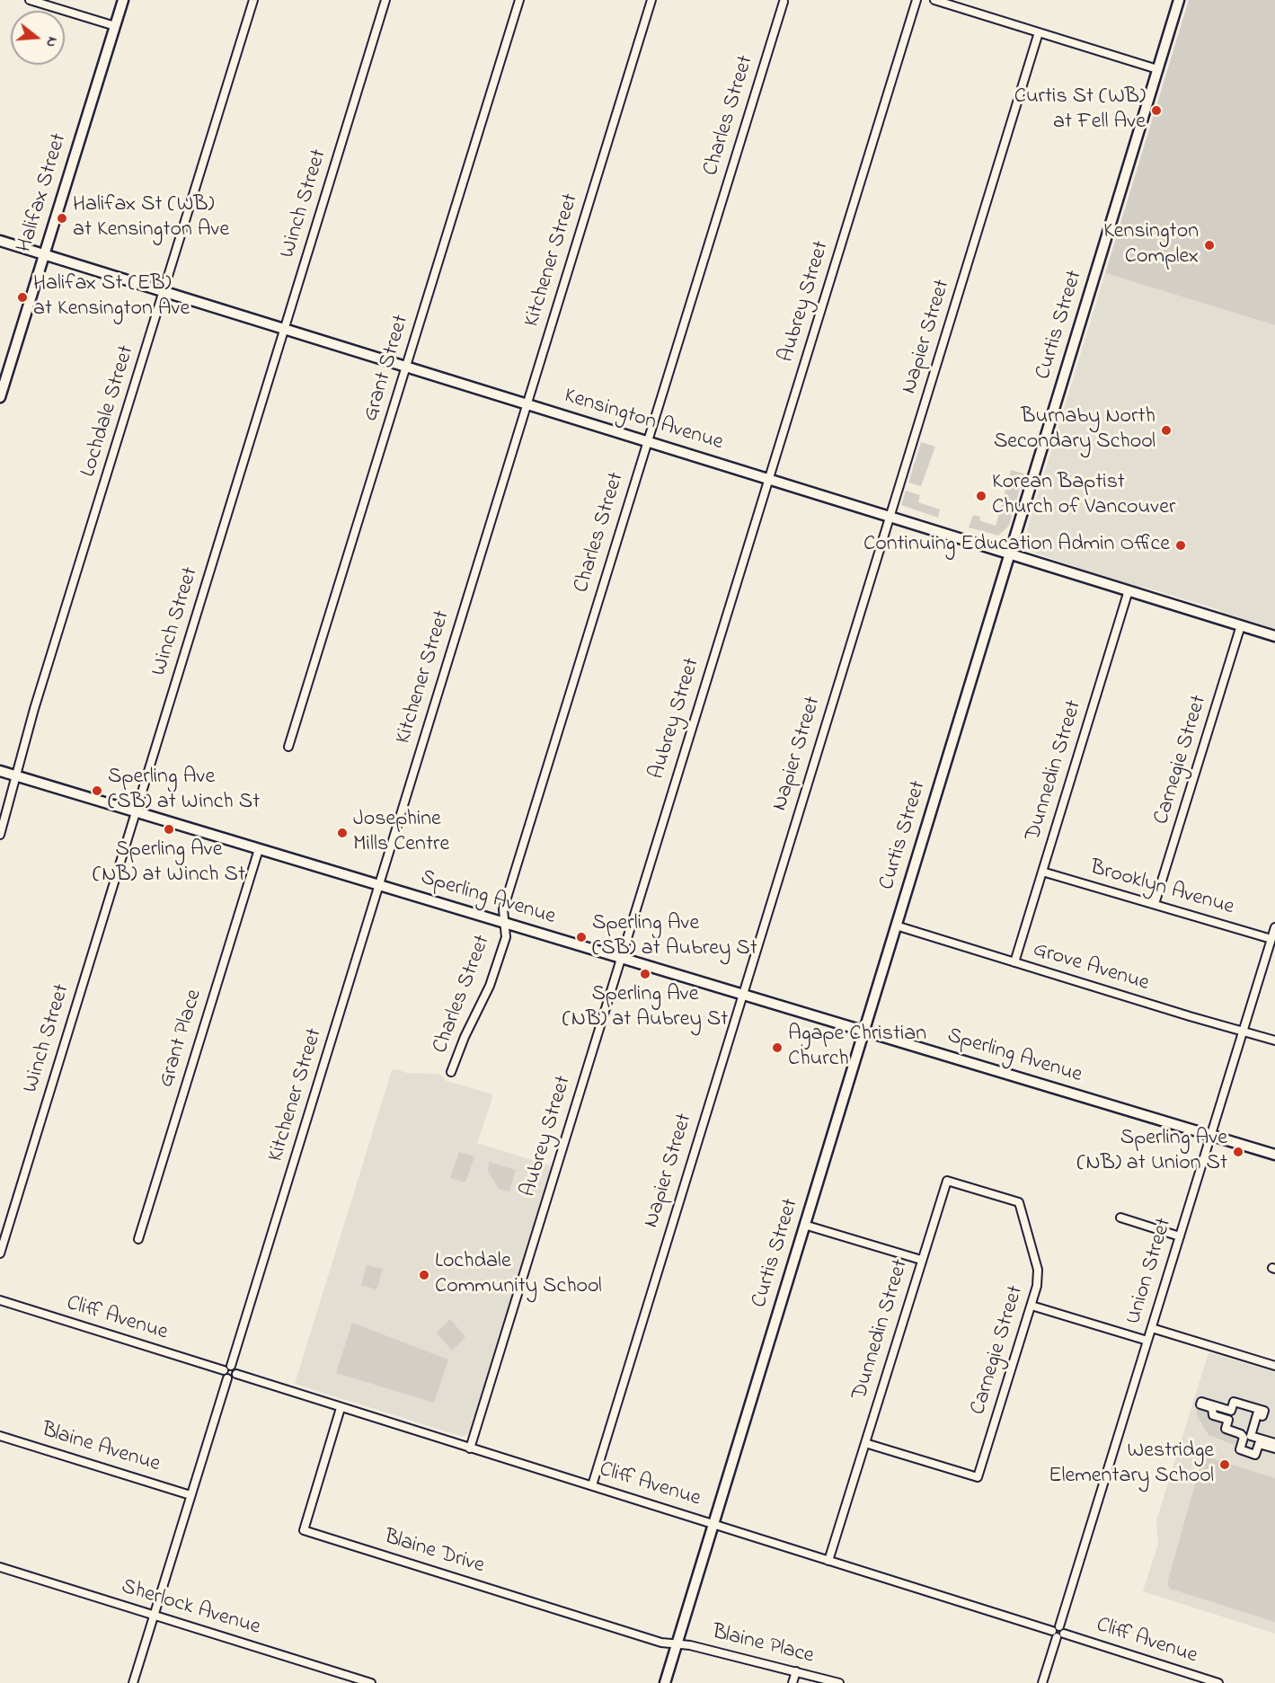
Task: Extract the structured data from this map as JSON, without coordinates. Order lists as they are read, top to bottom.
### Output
{
  "streets": {
    "street": [
      "Charles Street",
      "Halifax Street",
      "Winch Street",
      "Kitchener Street",
      "Aubrey Street",
      "Curtis Street",
      "Napier Street",
      "Grant Street",
      "Lochdale Street",
      "Kensington Avenue",
      "Carnegie Street",
      "Dunnedin Street",
      "Brooklyn Avenue",
      "Sperling Avenue",
      "Grove Avenue",
      "Grant Place",
      "Union Street",
      "Cliff Avenue",
      "Blaine Avenue",
      "Blaine Drive",
      "Sherlock Avenue",
      "Blaine Place"
    ]
  },
  "crossings": [
    ["Charles Street", "Kensington Avenue"],
    ["Charles Street", "Sperling Avenue"],
    ["Halifax Street", "Kensington Avenue"],
    ["Winch Street", "Kensington Avenue"],
    ["Winch Street", "Sperling Avenue"],
    ["Kitchener Street", "Kensington Avenue"],
    ["Kitchener Street", "Sperling Avenue"],
    ["Kitchener Street", "Cliff Avenue"],
    ["Aubrey Street", "Kensington Avenue"],
    ["Aubrey Street", "Sperling Avenue"],
    ["Aubrey Street", "Cliff Avenue"],
    ["Curtis Street", "Kensington Avenue"],
    ["Curtis Street", "Sperling Avenue"],
    ["Curtis Street", "Grove Avenue"],
    ["Curtis Street", "Cliff Avenue"],
    ["Curtis Street", "Blaine Drive"],
    ["Curtis Street", "Blaine Place"],
    ["Napier Street", "Kensington Avenue"],
    ["Napier Street", "Sperling Avenue"],
    ["Napier Street", "Cliff Avenue"],
    ["Grant Street", "Kensington Avenue"],
    ["Lochdale Street", "Kensington Avenue"],
    ["Lochdale Street", "Sperling Avenue"],
    ["Kensington Avenue", "Carnegie Street"],
    ["Kensington Avenue", "Dunnedin Street"],
    ["Carnegie Street", "Dunnedin Street"],
    ["Carnegie Street", "Brooklyn Avenue"],
    ["Dunnedin Street", "Brooklyn Avenue"],
    ["Dunnedin Street", "Grove Avenue"],
    ["Dunnedin Street", "Cliff Avenue"],
    ["Brooklyn Avenue", "Union Street"],
    ["Sperling Avenue", "Grant Place"],
    ["Sperling Avenue", "Union Street"],
    ["Grove Avenue", "Union Street"],
    ["Union Street", "Cliff Avenue"],
    ["Cliff Avenue", "Blaine Drive"],
    ["Blaine Drive", "Blaine Place"]
  ],
  "places": [
    "Curtis St (WB) at Fell Ave",
    "Halifax St (WB) at Kensington Ave",
    "Kensington Complex",
    "Halifax St (EB) at Kensington Ave",
    "Burnaby North Secondary School",
    "Korean Baptist Church of Vancouver",
    "Continuing Education Admin Office",
    "Sperling Ave (SB) at Winch St",
    "Sperling Ave (NB) at Winch St",
    "Josephine Mills Centre",
    "Sperling Ave (SB) at Aubrey St",
    "Sperling Ave (NB) at Aubrey St",
    "Agape Christian Church",
    "Sperling Ave (NB) at Union St",
    "Lochdale Community School",
    "Westridge Elementary School"
  ],
  "north": "right"
}
